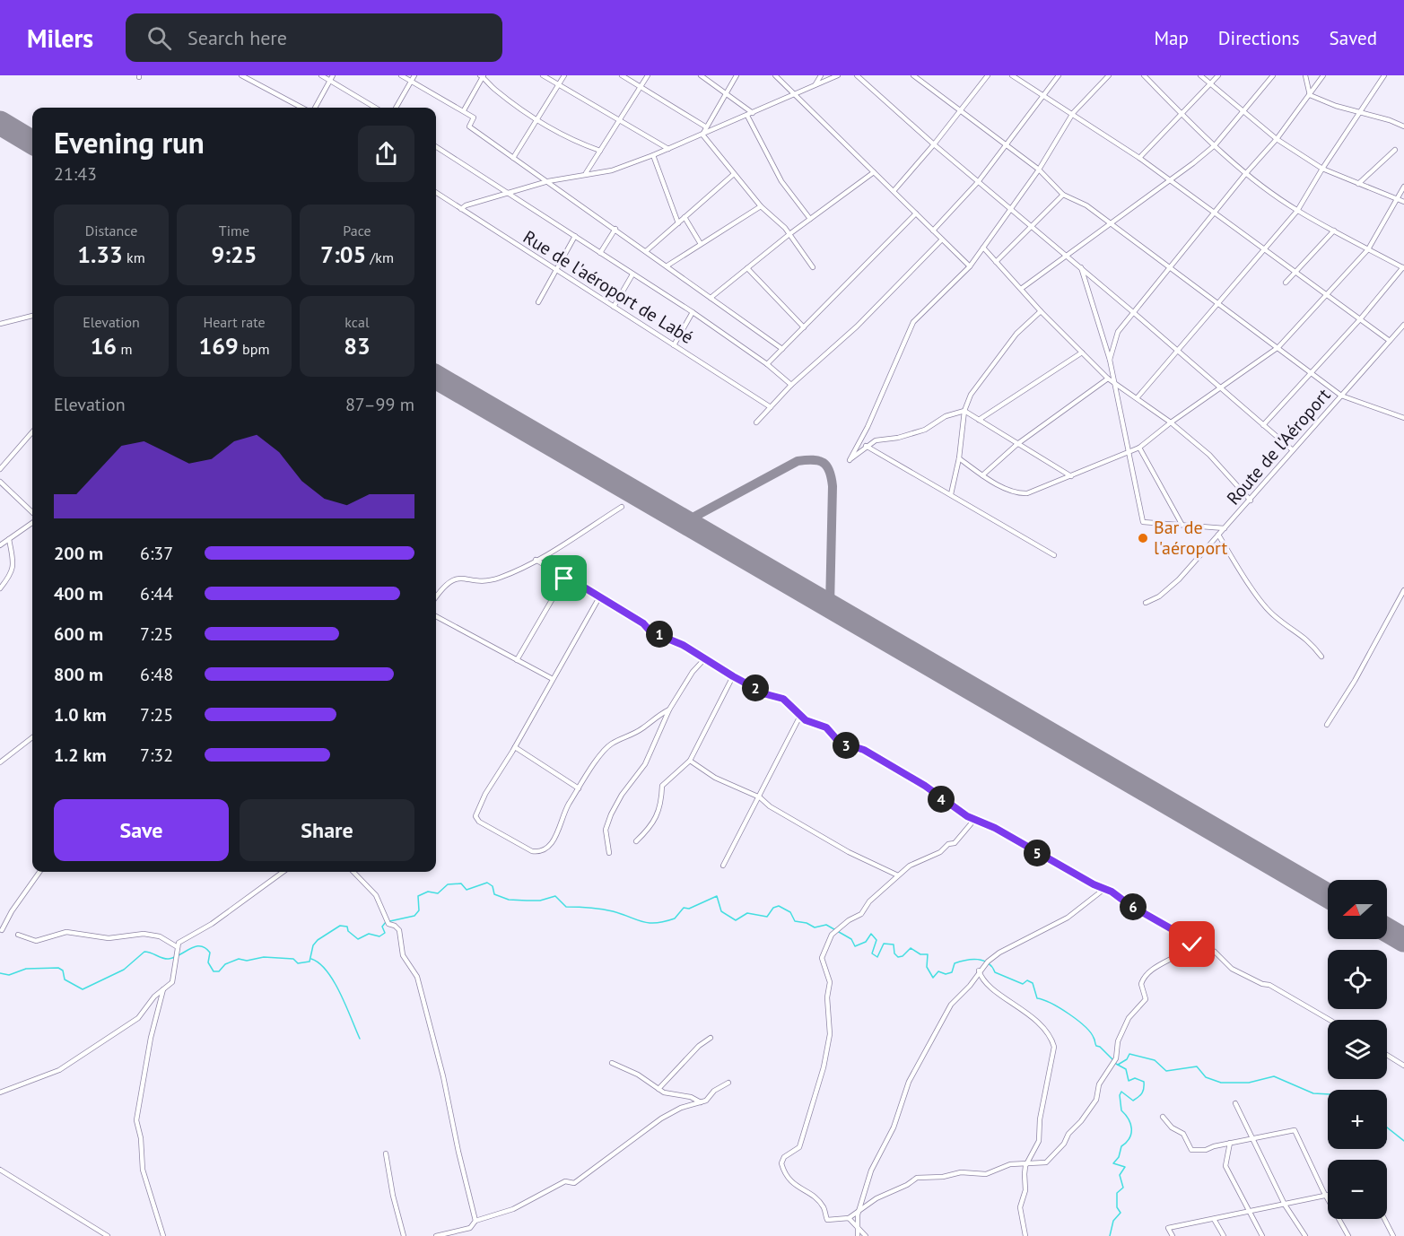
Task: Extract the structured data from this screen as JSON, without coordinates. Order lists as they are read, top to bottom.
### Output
{
  "streets": {
    "street": ["Rue de l'aéroport de Labé", "Route de l'Aéroport"]
  },
  "places": ["Bar de l'aéroport"],
  "north": "left",
  "page": {
    "header": "Milers",
    "search": "Search here",
    "nav": ["Map", "Directions", "Saved"],
    "heading": ["Evening run", "21:43"],
    "stats": [
      ["Distance", "1.33 km"],
      ["Time", "9:25"],
      ["Pace", "7:05 /km"],
      ["Elevation", "16 m"],
      ["Heart rate", "169 bpm"],
      ["kcal", "83"]
    ],
    "chart": ["Elevation", "87–99 m"],
    "list": [
      {
        "name": "200 m",
        "note": "6:37"
      },
      {
        "name": "400 m",
        "note": "6:44"
      },
      {
        "name": "600 m",
        "note": "7:25"
      },
      {
        "name": "800 m",
        "note": "6:48"
      },
      {
        "name": "1.0 km",
        "note": "7:25"
      },
      {
        "name": "1.2 km",
        "note": "7:32"
      }
    ],
    "pins": [
      "1",
      "2",
      "3",
      "4",
      "5",
      "6"
    ],
    "buttons": ["Save", "Share"],
    "map_buttons": ["+", "−"]
  }
}
